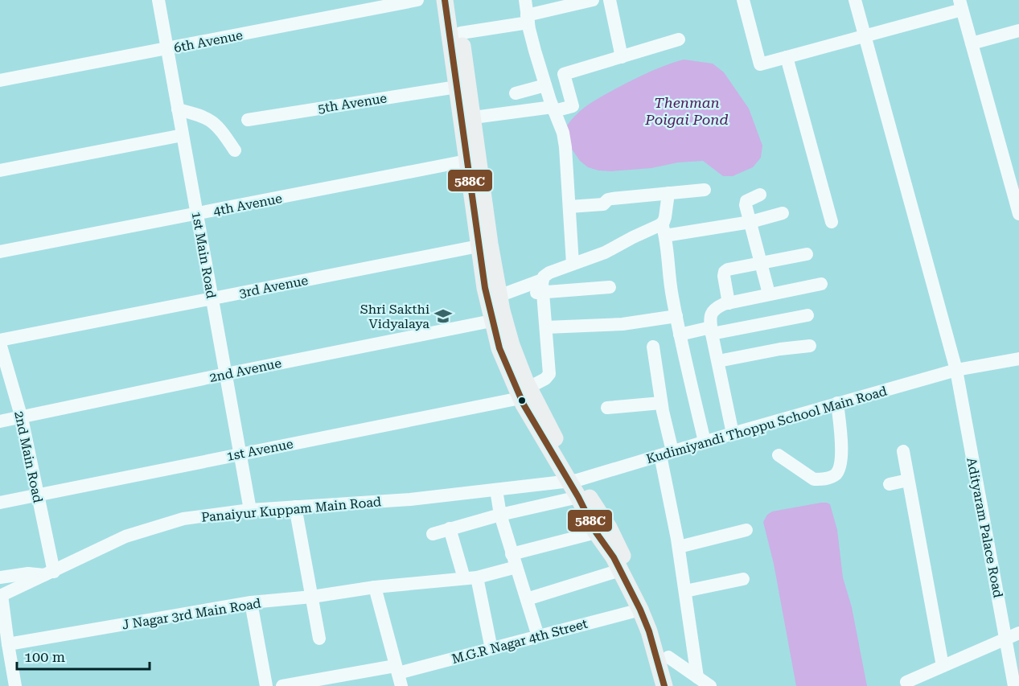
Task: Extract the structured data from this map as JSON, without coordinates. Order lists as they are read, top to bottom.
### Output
{
  "streets": {
    "street": [
      "6th Avenue",
      "5th Avenue",
      "4th Avenue",
      "1st Main Road",
      "3rd Avenue",
      "2nd Avenue",
      "Kudimiyandi Thoppu School Main Road",
      "1st Avenue",
      "2nd Main Road",
      "Panaiyur Kuppam Main Road",
      "Adityaram Palace Road",
      "J Nagar 3rd Main Road",
      "M.G.R Nagar 4th Street"
    ]
  },
  "crossings": [
    ["6th Avenue", "1st Main Road"],
    ["4th Avenue", "1st Main Road"],
    ["1st Main Road", "3rd Avenue"],
    ["1st Main Road", "2nd Avenue"],
    ["1st Main Road", "1st Avenue"],
    ["1st Main Road", "Panaiyur Kuppam Main Road"],
    ["3rd Avenue", "2nd Main Road"],
    ["2nd Avenue", "2nd Main Road"],
    ["Kudimiyandi Thoppu School Main Road", "Panaiyur Kuppam Main Road"],
    ["Kudimiyandi Thoppu School Main Road", "Adityaram Palace Road"],
    ["1st Avenue", "2nd Main Road"],
    ["2nd Main Road", "Panaiyur Kuppam Main Road"]
  ],
  "water": ["Thenman Poigai Pond"],
  "places": {
    "school or university": ["Shri Sakthi Vidyalaya"]
  },
  "lines": ["transit line 588C"],
  "scale_bar": "100 m"
}
